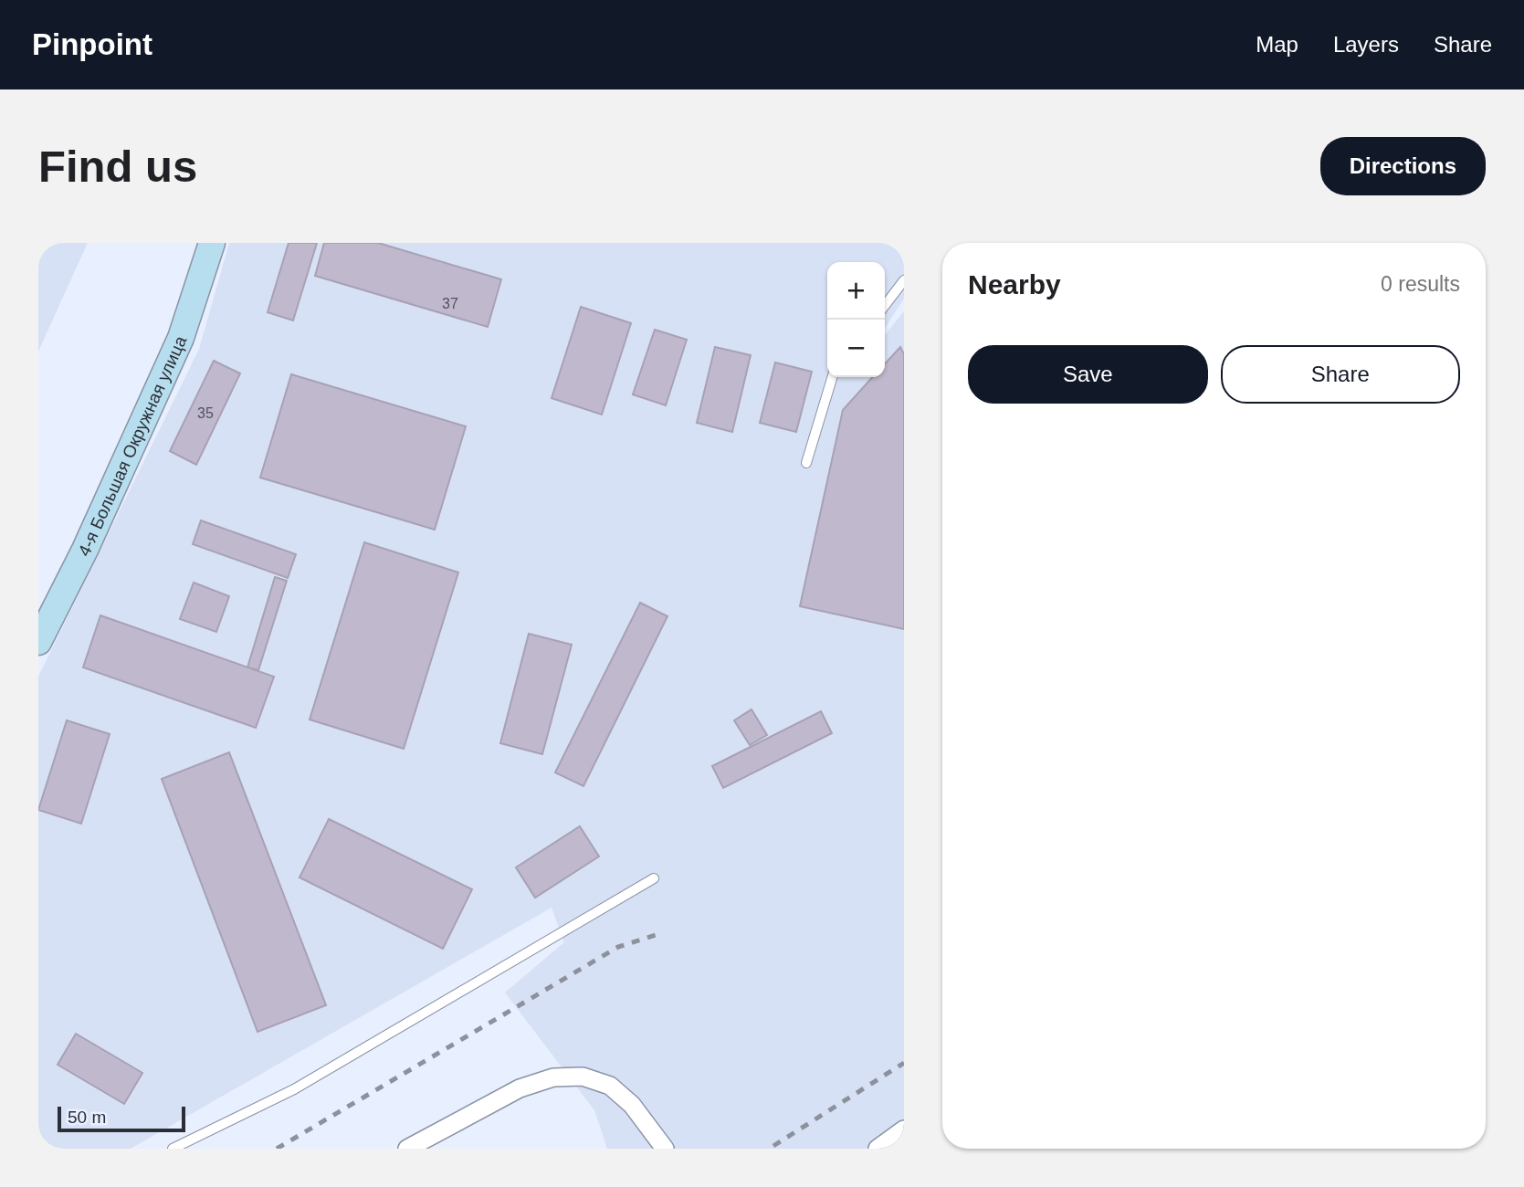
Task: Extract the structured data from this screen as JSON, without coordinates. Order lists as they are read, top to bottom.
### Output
{
  "streets": {
    "street": ["4-я Большая Окружная улица"]
  },
  "house_numbers": ["37", "35"],
  "scale_bar": "50 m",
  "page": {
    "header": "Pinpoint",
    "nav": ["Map", "Layers", "Share"],
    "buttons": [
      "Directions",
      ["Save", "Share"]
    ],
    "title": "Find us",
    "heading": ["Nearby", "0 results"],
    "map_buttons": ["+", "−"],
    "scale": "50 m"
  }
}
